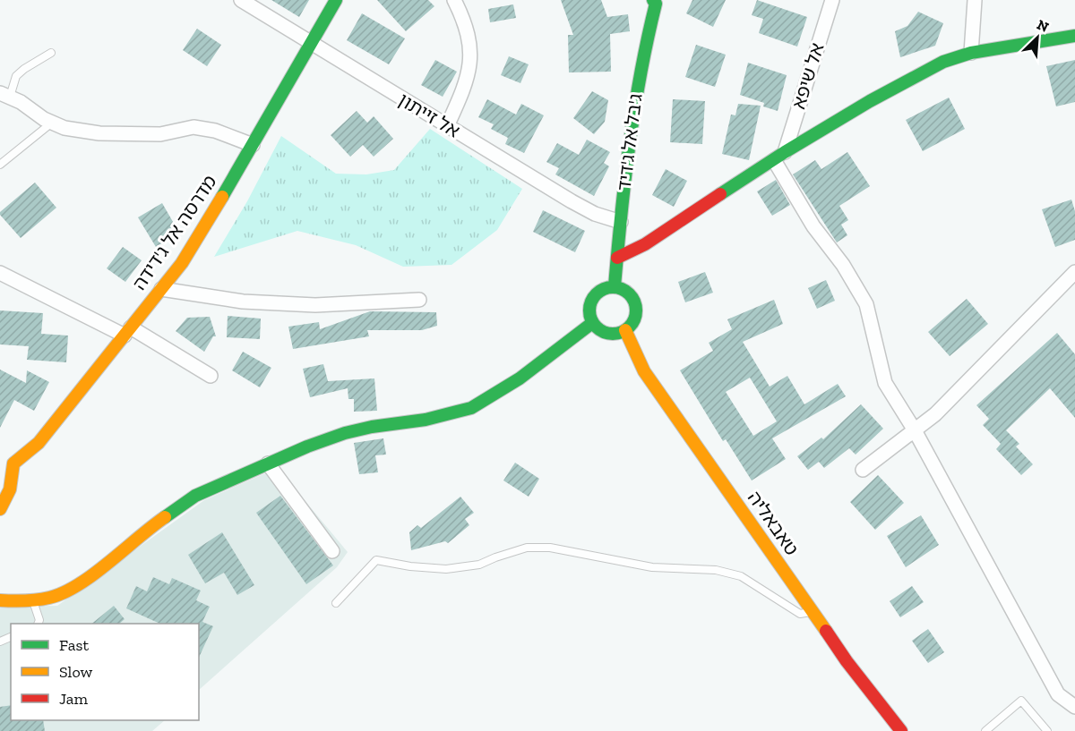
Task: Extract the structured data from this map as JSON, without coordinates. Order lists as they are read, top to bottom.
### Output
{
  "streets": {
    "street": [
      "אל שיפא",
      "אל זייתון",
      "ג'בל אל ג'דיד",
      "מדרסה אל ג'דידה",
      "טאבאליה"
    ]
  },
  "crossings": [
    ["אל זייתון", "ג'בל אל ג'דיד"],
    ["אל זייתון", "מדרסה אל ג'דידה"],
    ["ג'בל אל ג'דיד", "טאבאליה"]
  ],
  "legend": ["Fast", "Slow", "Jam"],
  "north": "top right"
}
